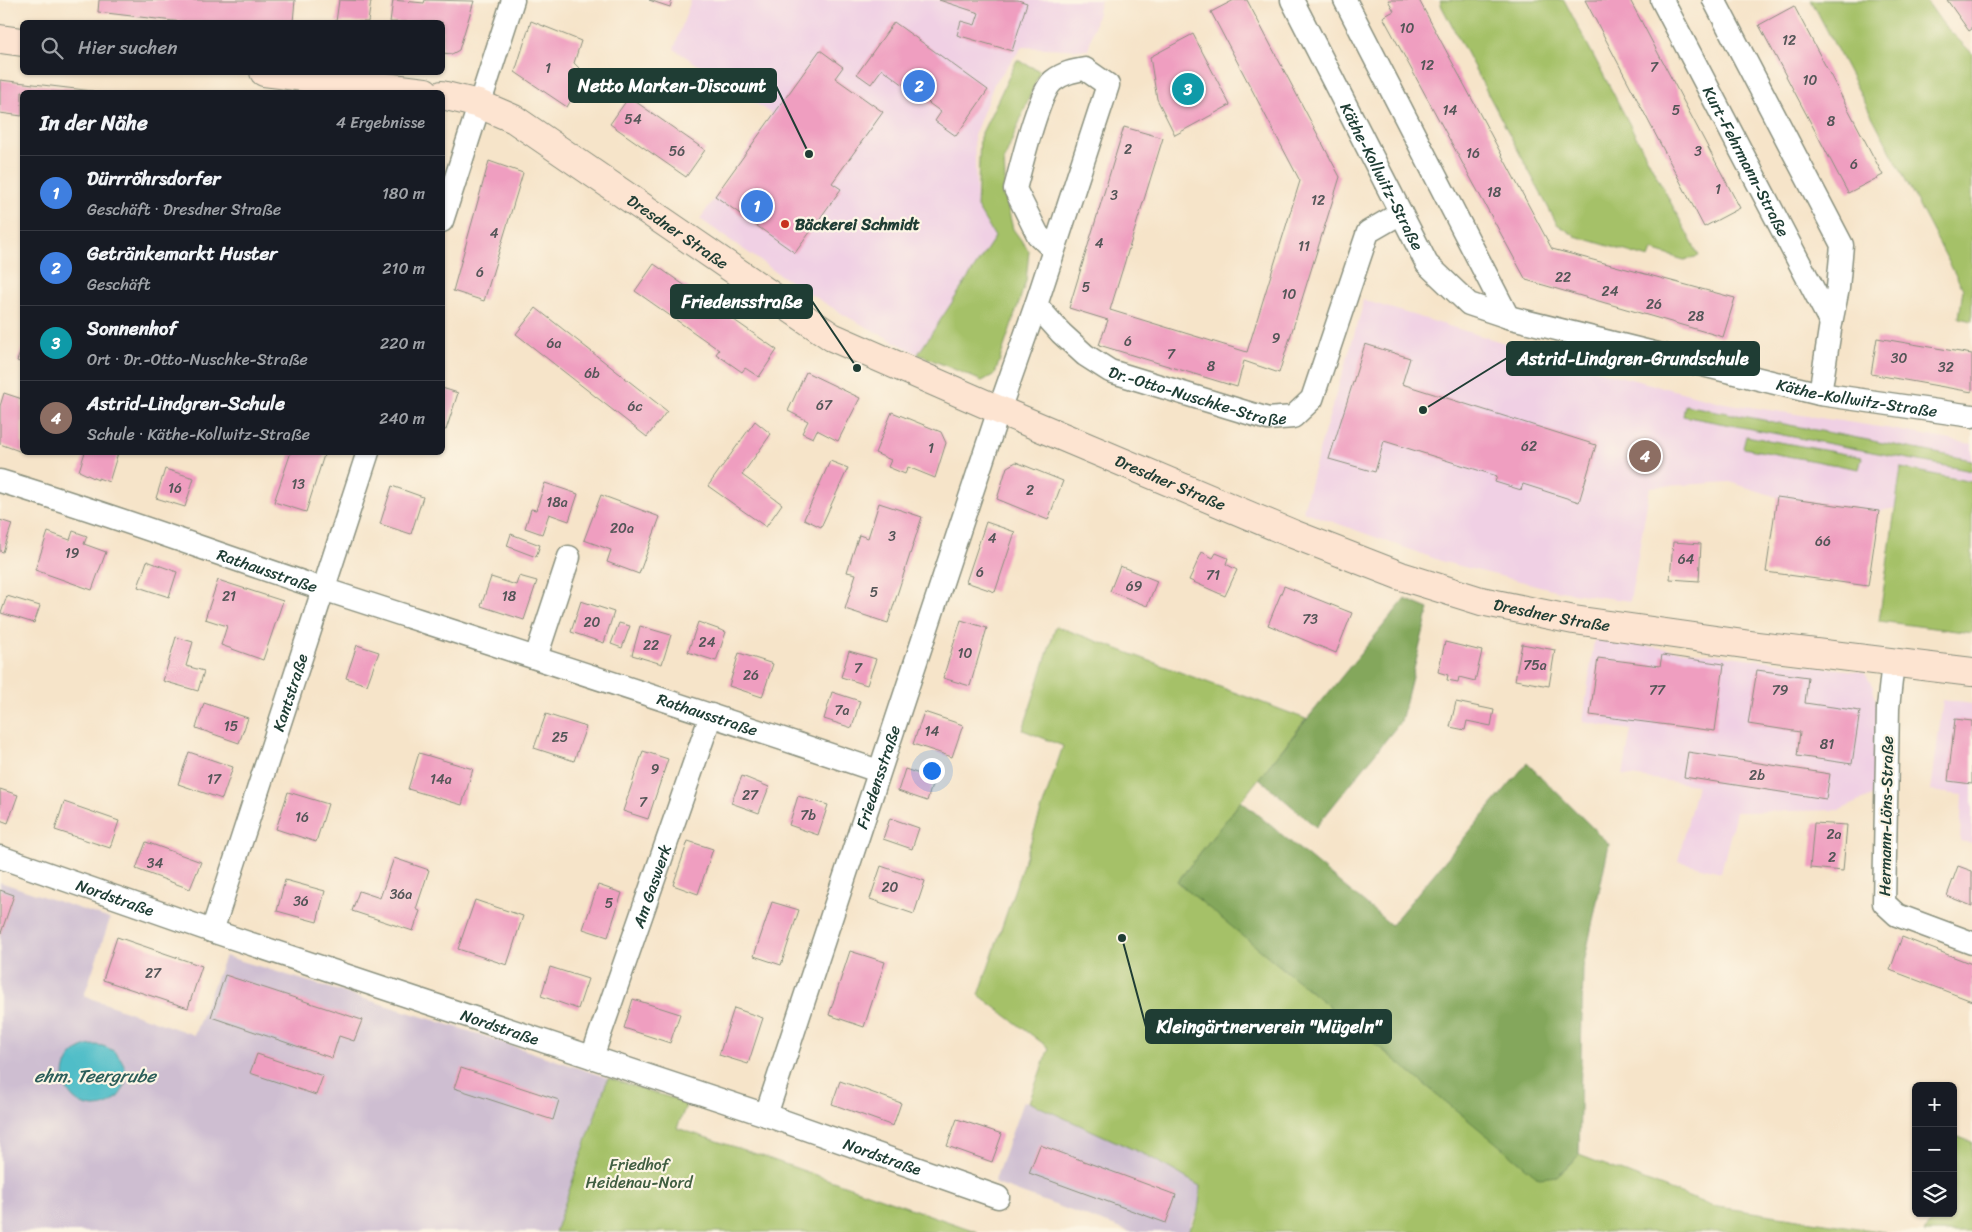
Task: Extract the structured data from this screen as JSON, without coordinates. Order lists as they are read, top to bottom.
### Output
{
  "streets": {
    "street": [
      "Kurt-Fehrmann-Straße",
      "Käthe-Kollwitz-Straße",
      "Dresdner Straße",
      "Dr.-Otto-Nuschke-Straße",
      "Rathausstraße",
      "Kantstraße",
      "Friedensstraße",
      "Hermann-Löns-Straße",
      "Am Gaswerk",
      "Nordstraße"
    ]
  },
  "crossings": [
    ["Käthe-Kollwitz-Straße", "Dr.-Otto-Nuschke-Straße"],
    ["Dresdner Straße", "Friedensstraße"],
    ["Dresdner Straße", "Hermann-Löns-Straße"],
    ["Rathausstraße", "Kantstraße"],
    ["Rathausstraße", "Friedensstraße"],
    ["Rathausstraße", "Am Gaswerk"],
    ["Kantstraße", "Nordstraße"],
    ["Friedensstraße", "Nordstraße"],
    ["Am Gaswerk", "Nordstraße"]
  ],
  "water": ["ehm. Teergrube"],
  "parks": ["Friedhof Heidenau-Nord"],
  "places": [
    "Netto Marken-Discount",
    "Bäckerei Schmidt",
    "Friedensstraße",
    "Astrid-Lindgren-Grundschule",
    "Kleingärtnerverein \"Mügeln\""
  ],
  "house_numbers": [
    "10",
    "12",
    "12",
    "7",
    "1",
    "10",
    "14",
    "5",
    "54",
    "8",
    "2",
    "56",
    "3",
    "16",
    "6",
    "1",
    "18",
    "3",
    "12",
    "4",
    "4",
    "11",
    "6",
    "22",
    "5",
    "24",
    "10",
    "26",
    "28",
    "9",
    "6",
    "6a",
    "7",
    "30",
    "8",
    "32",
    "6b",
    "67",
    "6c",
    "62",
    "1",
    "13",
    "16",
    "2",
    "18a",
    "20a",
    "3",
    "4",
    "66",
    "19",
    "64",
    "6",
    "71",
    "69",
    "5",
    "21",
    "18",
    "73",
    "20",
    "24",
    "22",
    "10",
    "75a",
    "7",
    "26",
    "77",
    "79",
    "7a",
    "15",
    "14",
    "25",
    "81",
    "9",
    "2b",
    "17",
    "14a",
    "27",
    "7",
    "7b",
    "16",
    "2a",
    "2",
    "34",
    "20",
    "36a",
    "36",
    "5",
    "27"
  ],
  "page": {
    "search": "Hier suchen",
    "pins": [
      "2",
      "3",
      "1",
      "4"
    ],
    "heading": ["In der Nähe", "4 Ergebnisse"],
    "list": [
      {
        "mark": "1",
        "name": "Dürrröhrsdorfer",
        "note": "Geschäft · Dresdner Straße",
        "value": "180 m"
      },
      {
        "mark": "2",
        "name": "Getränkemarkt Huster",
        "note": "Geschäft",
        "value": "210 m"
      },
      {
        "mark": "3",
        "name": "Sonnenhof",
        "note": "Ort · Dr.-Otto-Nuschke-Straße",
        "value": "220 m"
      },
      {
        "mark": "4",
        "name": "Astrid-Lindgren-Schule",
        "note": "Schule · Käthe-Kollwitz-Straße",
        "value": "240 m"
      }
    ],
    "map_buttons": ["+", "−"]
  }
}
